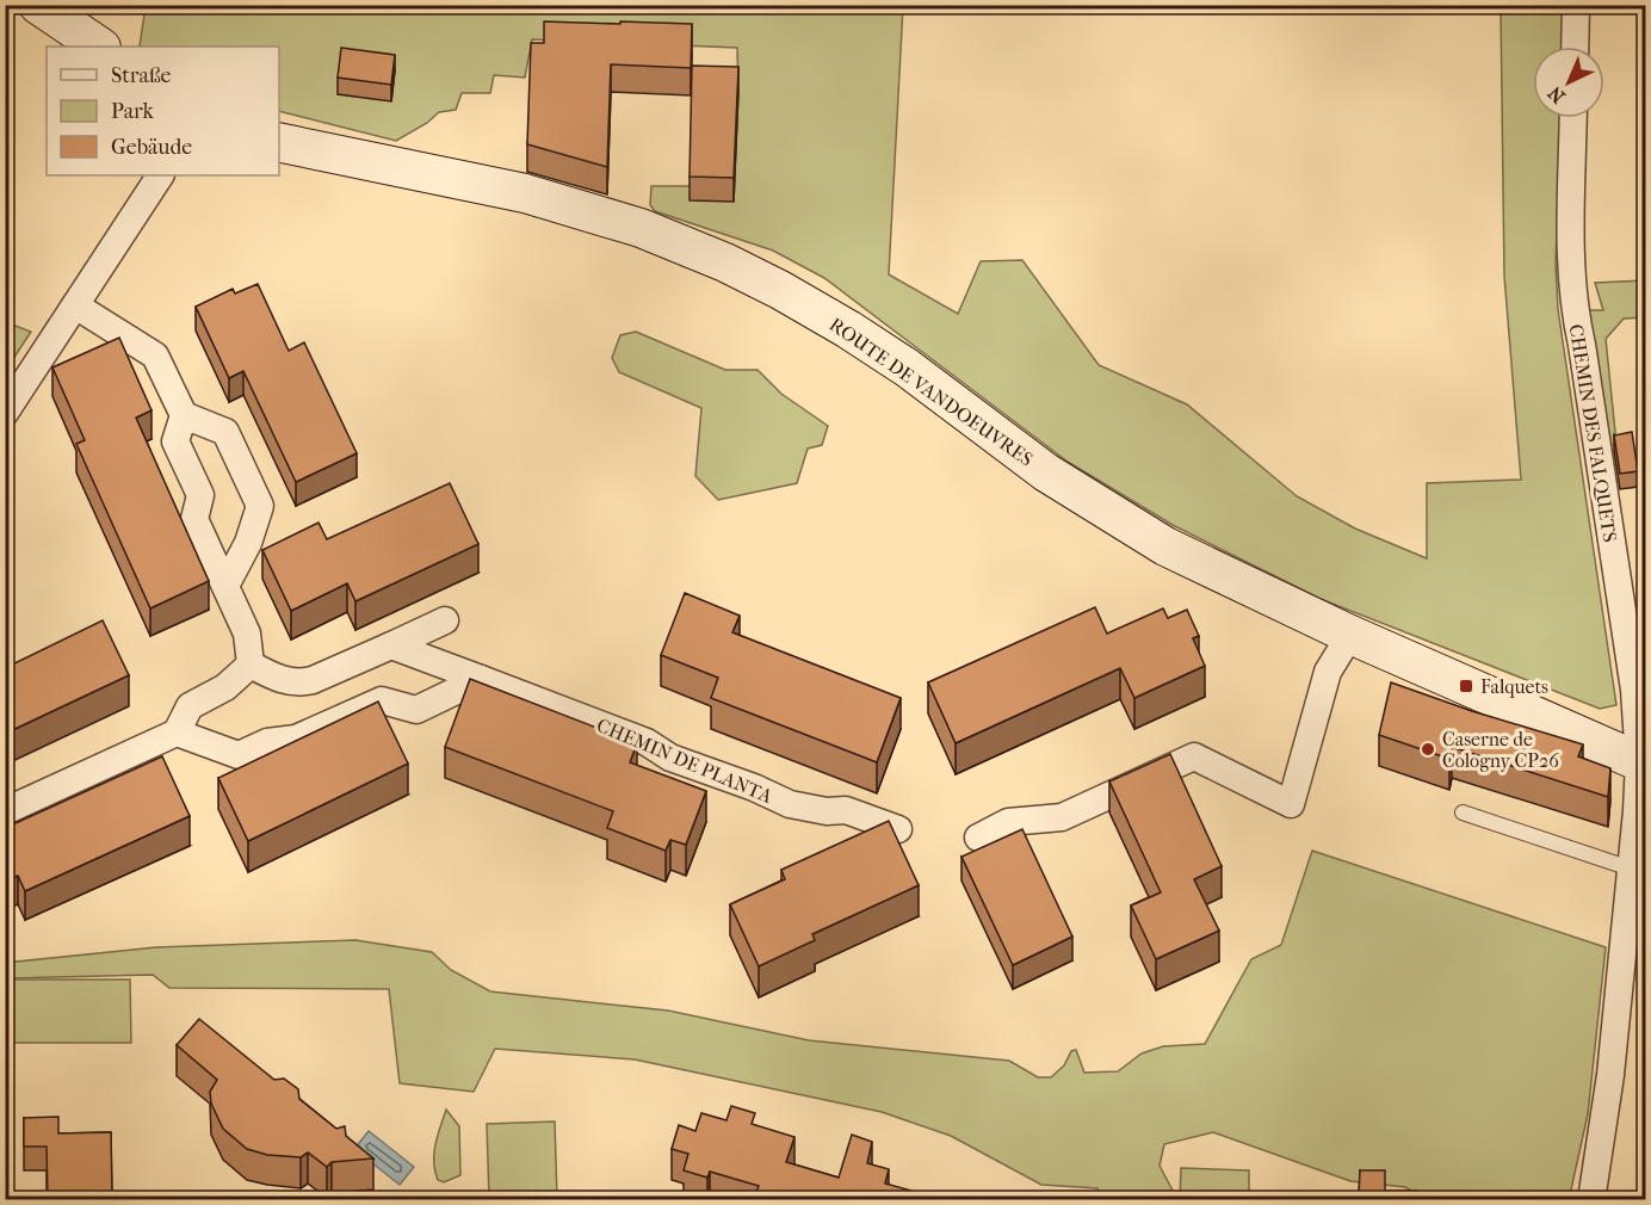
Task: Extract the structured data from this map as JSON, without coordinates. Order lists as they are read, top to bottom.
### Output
{
  "streets": {
    "main road": ["ROUTE DE VANDOEUVRES"],
    "street": ["CHEMIN DES FALQUETS", "CHEMIN DE PLANTA"]
  },
  "crossings": [
    ["ROUTE DE VANDOEUVRES", "CHEMIN DES FALQUETS"]
  ],
  "places": {
    "transit": ["Falquets"],
    "other": ["Caserne de Cologny CP26"]
  },
  "legend": ["Straße", "Park", "Gebäude"],
  "north": "bottom left"
}
